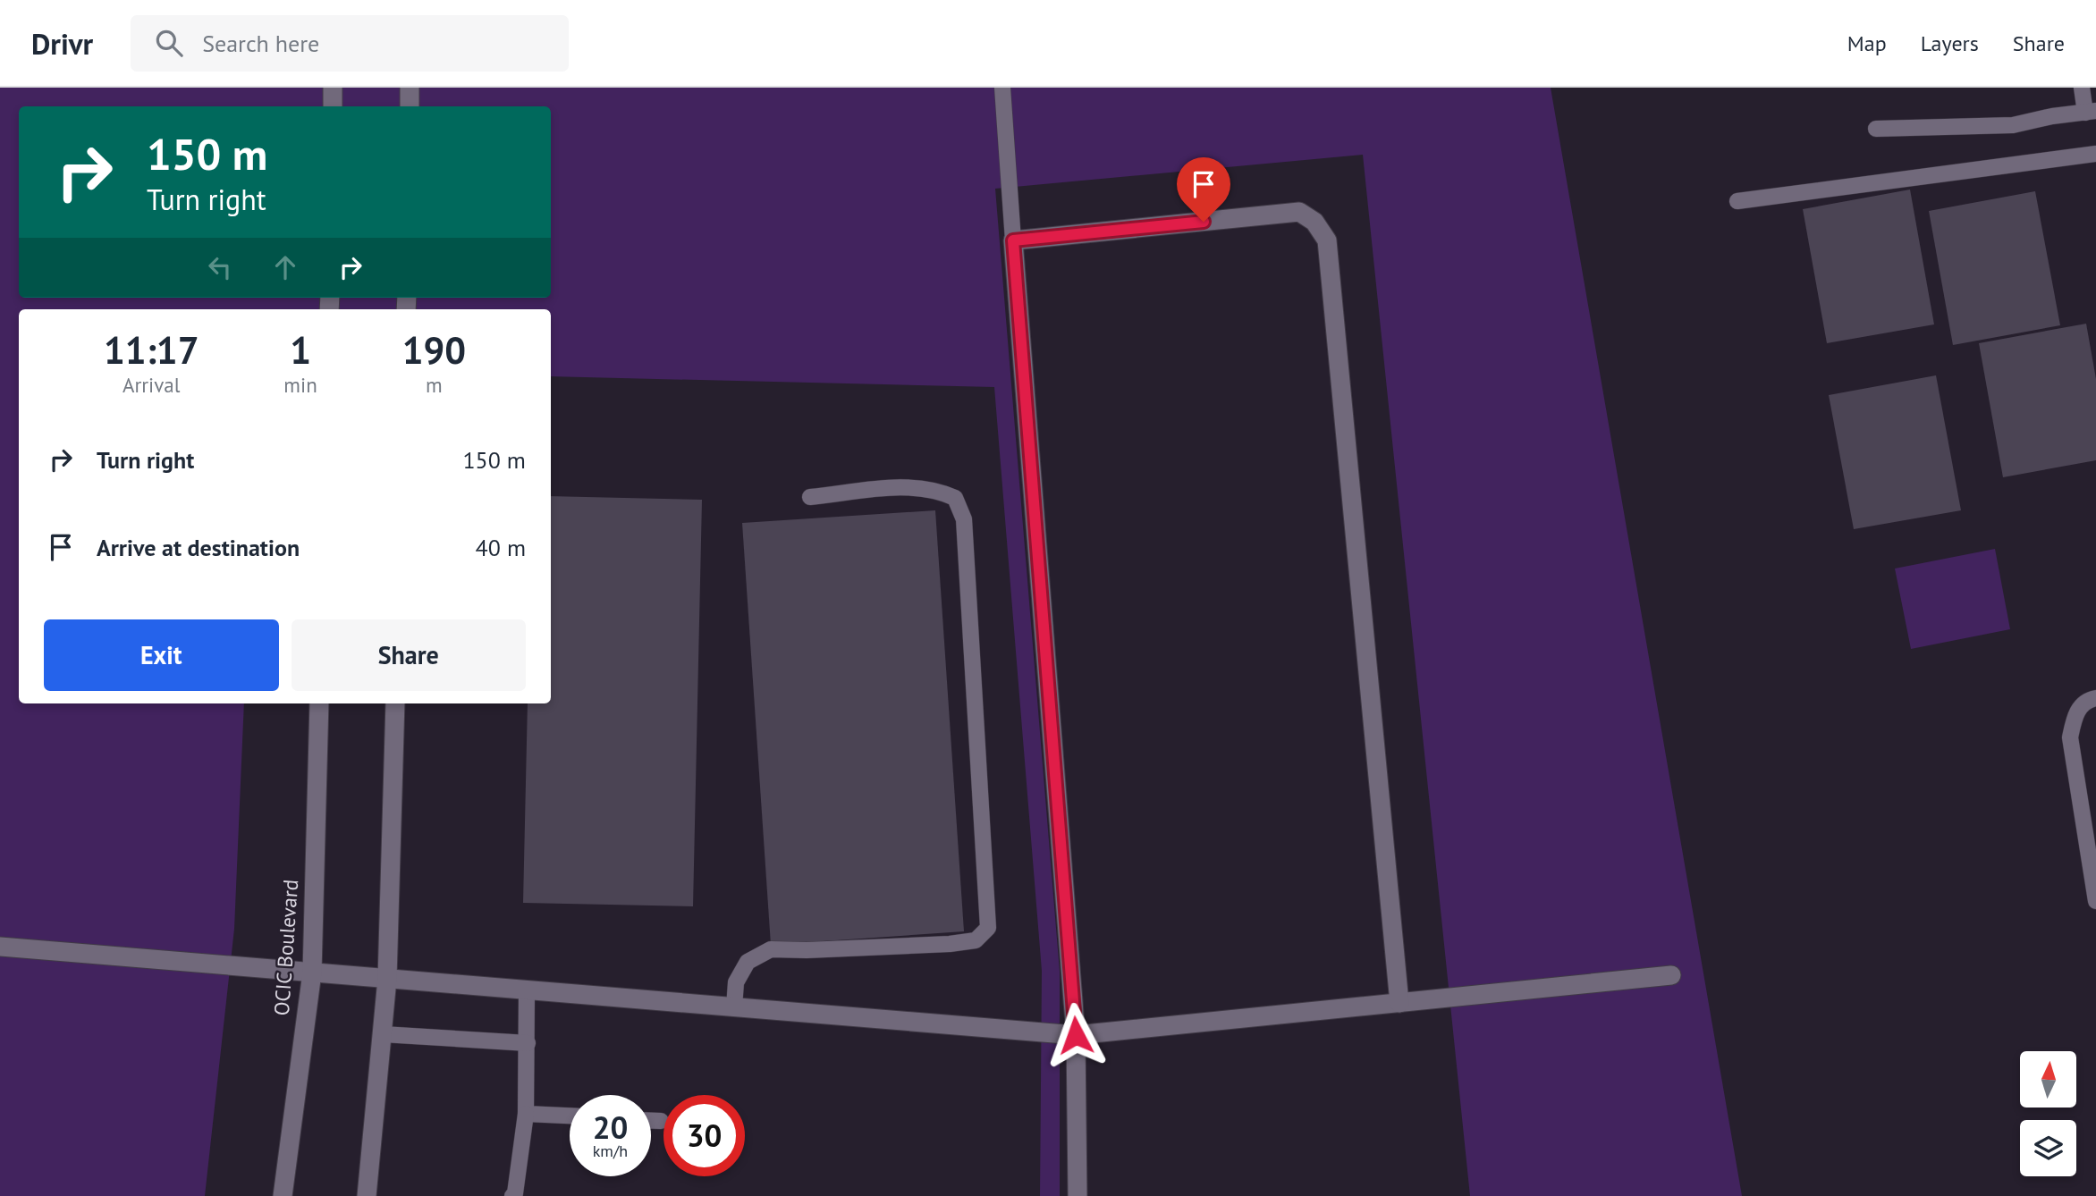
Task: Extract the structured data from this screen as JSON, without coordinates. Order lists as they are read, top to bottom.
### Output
{
  "streets": {
    "street": ["OCIC Boulevard"]
  },
  "north": "top",
  "page": {
    "header": "Drivr",
    "search": "Search here",
    "nav": ["Map", "Layers", "Share"],
    "turn": ["150 m", "Turn right"],
    "eta": [
      "11:17",
      "Arrival",
      "1",
      "min",
      "190",
      "m"
    ],
    "list": [
      {
        "name": "Turn right",
        "value": "150 m"
      },
      {
        "name": "Arrive at destination",
        "value": "40 m"
      }
    ],
    "buttons": ["Exit", "Share"],
    "speed": "20 km/h",
    "limit": "30"
  }
}
